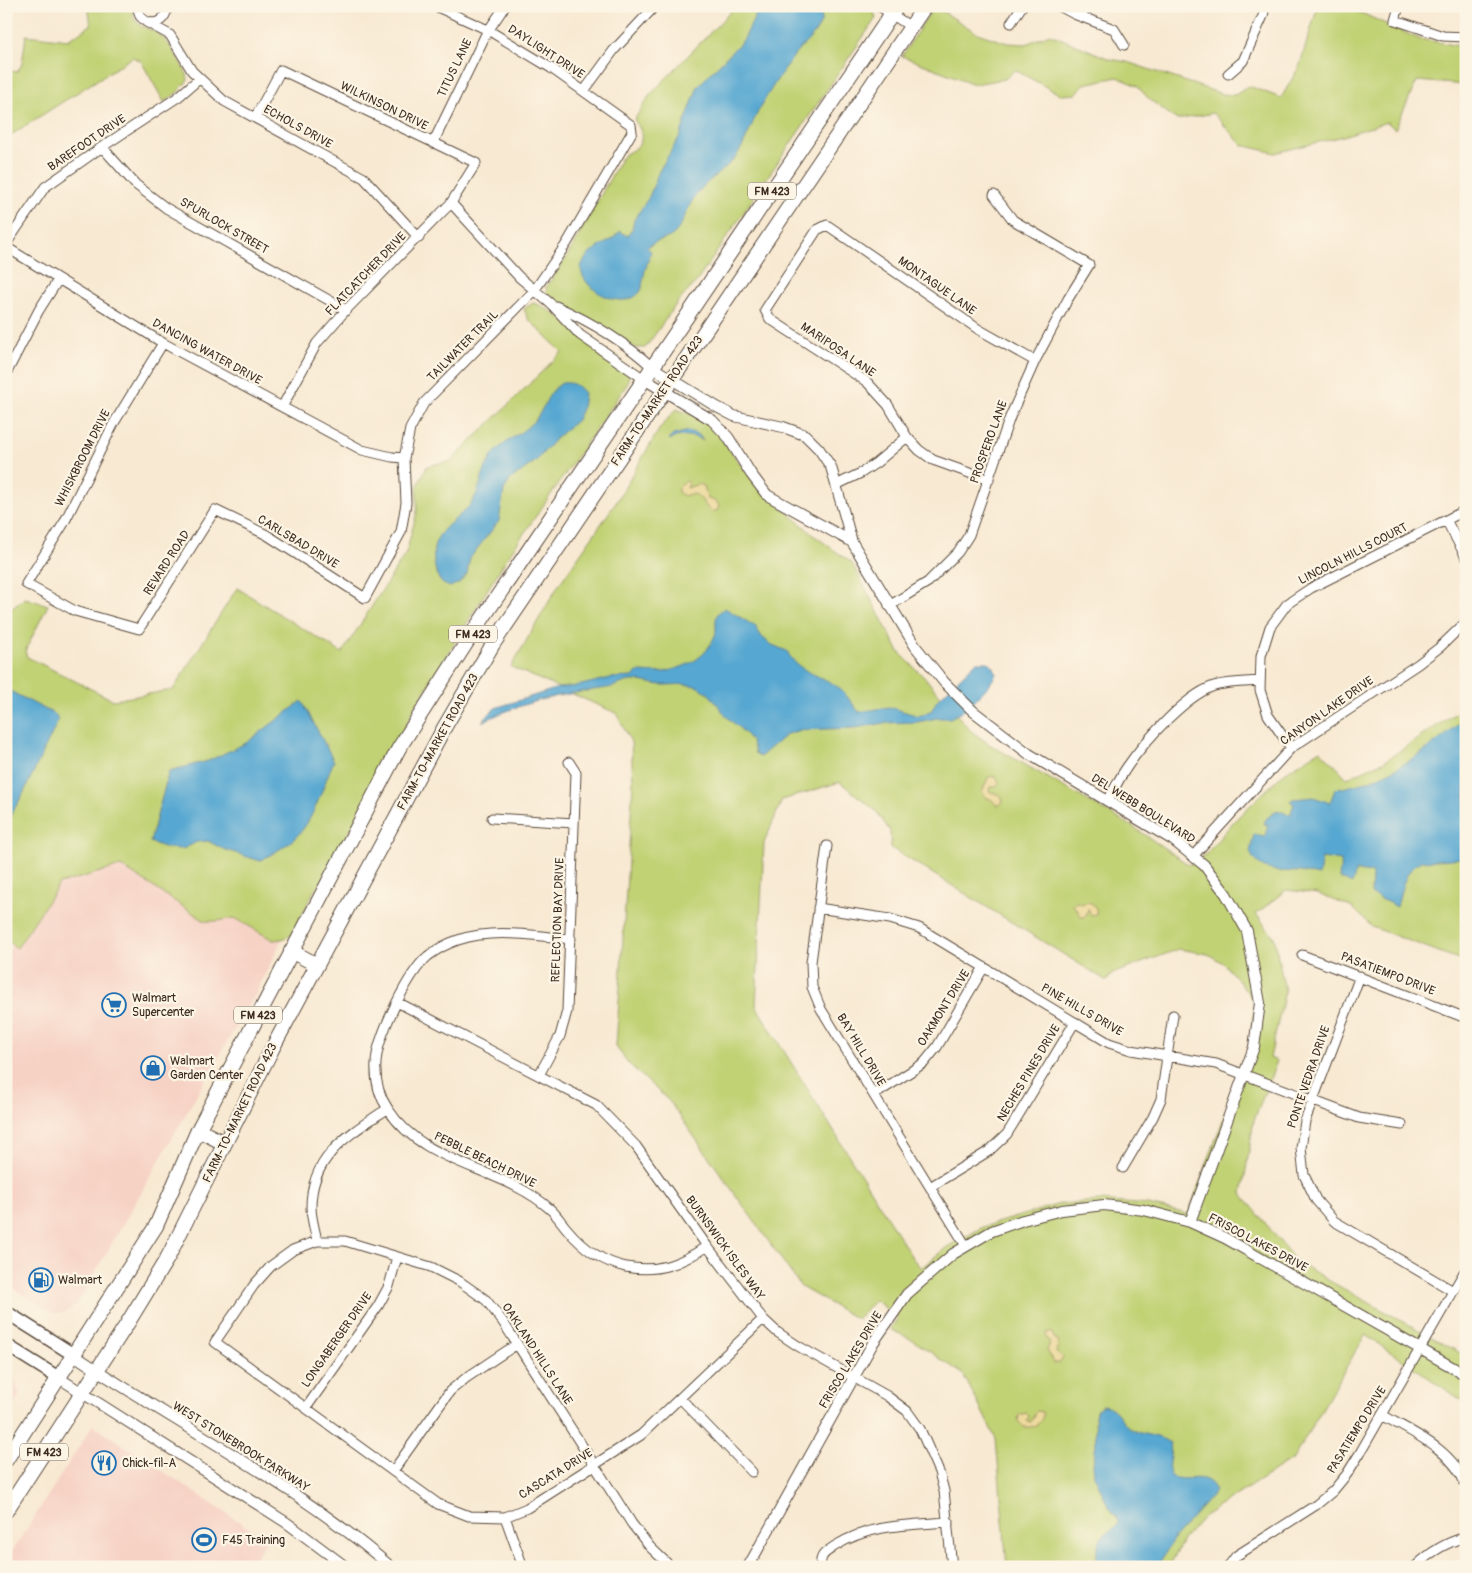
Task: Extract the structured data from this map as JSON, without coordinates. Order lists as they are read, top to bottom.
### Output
{
  "streets": {
    "main road": ["FM 423", "FARM-TO-MARKET ROAD 423"],
    "street": [
      "DAYLIGHT DRIVE",
      "TITUS LANE",
      "WILKINSON DRIVE",
      "ECHOLS DRIVE",
      "BAREFOOT DRIVE",
      "SPURLOCK STREET",
      "FLATCATCHER DRIVE",
      "MONTAGUE LANE",
      "TAILWATER TRAIL",
      "MARIPOSA LANE",
      "DANCING WATER DRIVE",
      "PROSPERO LANE",
      "WHISKBROOM DRIVE",
      "CARLSBAD DRIVE",
      "LINCOLN HILLS COURT",
      "REVARD ROAD",
      "CANYON LAKE DRIVE",
      "DEL WEBB BOULEVARD",
      "REFLECTION BAY DRIVE",
      "PASATIEMPO DRIVE",
      "OAKMONT DRIVE",
      "PINE HILLS DRIVE",
      "BAY HILL DRIVE",
      "NECHES PINES DRIVE",
      "PONTE VEDRA DRIVE",
      "PEBBLE BEACH DRIVE",
      "FRISCO LAKES DRIVE",
      "BURNSWICK ISLES WAY",
      "LONGABERGER DRIVE",
      "OAKLAND HILLS LANE",
      "WEST STONEBROOK PARKWAY",
      "CASCATA DRIVE"
    ]
  },
  "crossings": [
    ["DAYLIGHT DRIVE", "TITUS LANE"],
    ["DAYLIGHT DRIVE", "TAILWATER TRAIL"],
    ["TITUS LANE", "WILKINSON DRIVE"],
    ["WILKINSON DRIVE", "ECHOLS DRIVE"],
    ["WILKINSON DRIVE", "FLATCATCHER DRIVE"],
    ["ECHOLS DRIVE", "BAREFOOT DRIVE"],
    ["ECHOLS DRIVE", "FLATCATCHER DRIVE"],
    ["BAREFOOT DRIVE", "SPURLOCK STREET"],
    ["BAREFOOT DRIVE", "DANCING WATER DRIVE"],
    ["SPURLOCK STREET", "FLATCATCHER DRIVE"],
    ["FLATCATCHER DRIVE", "DANCING WATER DRIVE"],
    ["FLATCATCHER DRIVE", "DEL WEBB BOULEVARD"],
    ["MONTAGUE LANE", "MARIPOSA LANE"],
    ["MONTAGUE LANE", "PROSPERO LANE"],
    ["TAILWATER TRAIL", "DANCING WATER DRIVE"],
    ["TAILWATER TRAIL", "CARLSBAD DRIVE"],
    ["TAILWATER TRAIL", "DEL WEBB BOULEVARD"],
    ["MARIPOSA LANE", "PROSPERO LANE"],
    ["DANCING WATER DRIVE", "WHISKBROOM DRIVE"],
    ["FARM-TO-MARKET ROAD 423", "DEL WEBB BOULEVARD"],
    ["FARM-TO-MARKET ROAD 423", "WEST STONEBROOK PARKWAY"],
    ["PROSPERO LANE", "DEL WEBB BOULEVARD"],
    ["WHISKBROOM DRIVE", "REVARD ROAD"],
    ["CARLSBAD DRIVE", "REVARD ROAD"],
    ["LINCOLN HILLS COURT", "CANYON LAKE DRIVE"],
    ["CANYON LAKE DRIVE", "DEL WEBB BOULEVARD"],
    ["DEL WEBB BOULEVARD", "PINE HILLS DRIVE"],
    ["DEL WEBB BOULEVARD", "FRISCO LAKES DRIVE"],
    ["REFLECTION BAY DRIVE", "PEBBLE BEACH DRIVE"],
    ["REFLECTION BAY DRIVE", "BURNSWICK ISLES WAY"],
    ["PASATIEMPO DRIVE", "PONTE VEDRA DRIVE"],
    ["PASATIEMPO DRIVE", "FRISCO LAKES DRIVE"],
    ["OAKMONT DRIVE", "PINE HILLS DRIVE"],
    ["OAKMONT DRIVE", "BAY HILL DRIVE"],
    ["PINE HILLS DRIVE", "BAY HILL DRIVE"],
    ["PINE HILLS DRIVE", "NECHES PINES DRIVE"],
    ["PINE HILLS DRIVE", "PONTE VEDRA DRIVE"],
    ["BAY HILL DRIVE", "NECHES PINES DRIVE"],
    ["BAY HILL DRIVE", "FRISCO LAKES DRIVE"],
    ["PEBBLE BEACH DRIVE", "BURNSWICK ISLES WAY"],
    ["FRISCO LAKES DRIVE", "BURNSWICK ISLES WAY"],
    ["BURNSWICK ISLES WAY", "CASCATA DRIVE"],
    ["LONGABERGER DRIVE", "OAKLAND HILLS LANE"],
    ["LONGABERGER DRIVE", "CASCATA DRIVE"],
    ["OAKLAND HILLS LANE", "CASCATA DRIVE"]
  ],
  "places": {
    "supermarket": ["Walmart Supercenter"],
    "shop": ["Walmart Garden Center"],
    "fuel station": ["Walmart"],
    "restaurant": ["Chick-fil-A"],
    "sports": ["F45 Training"]
  }
}
